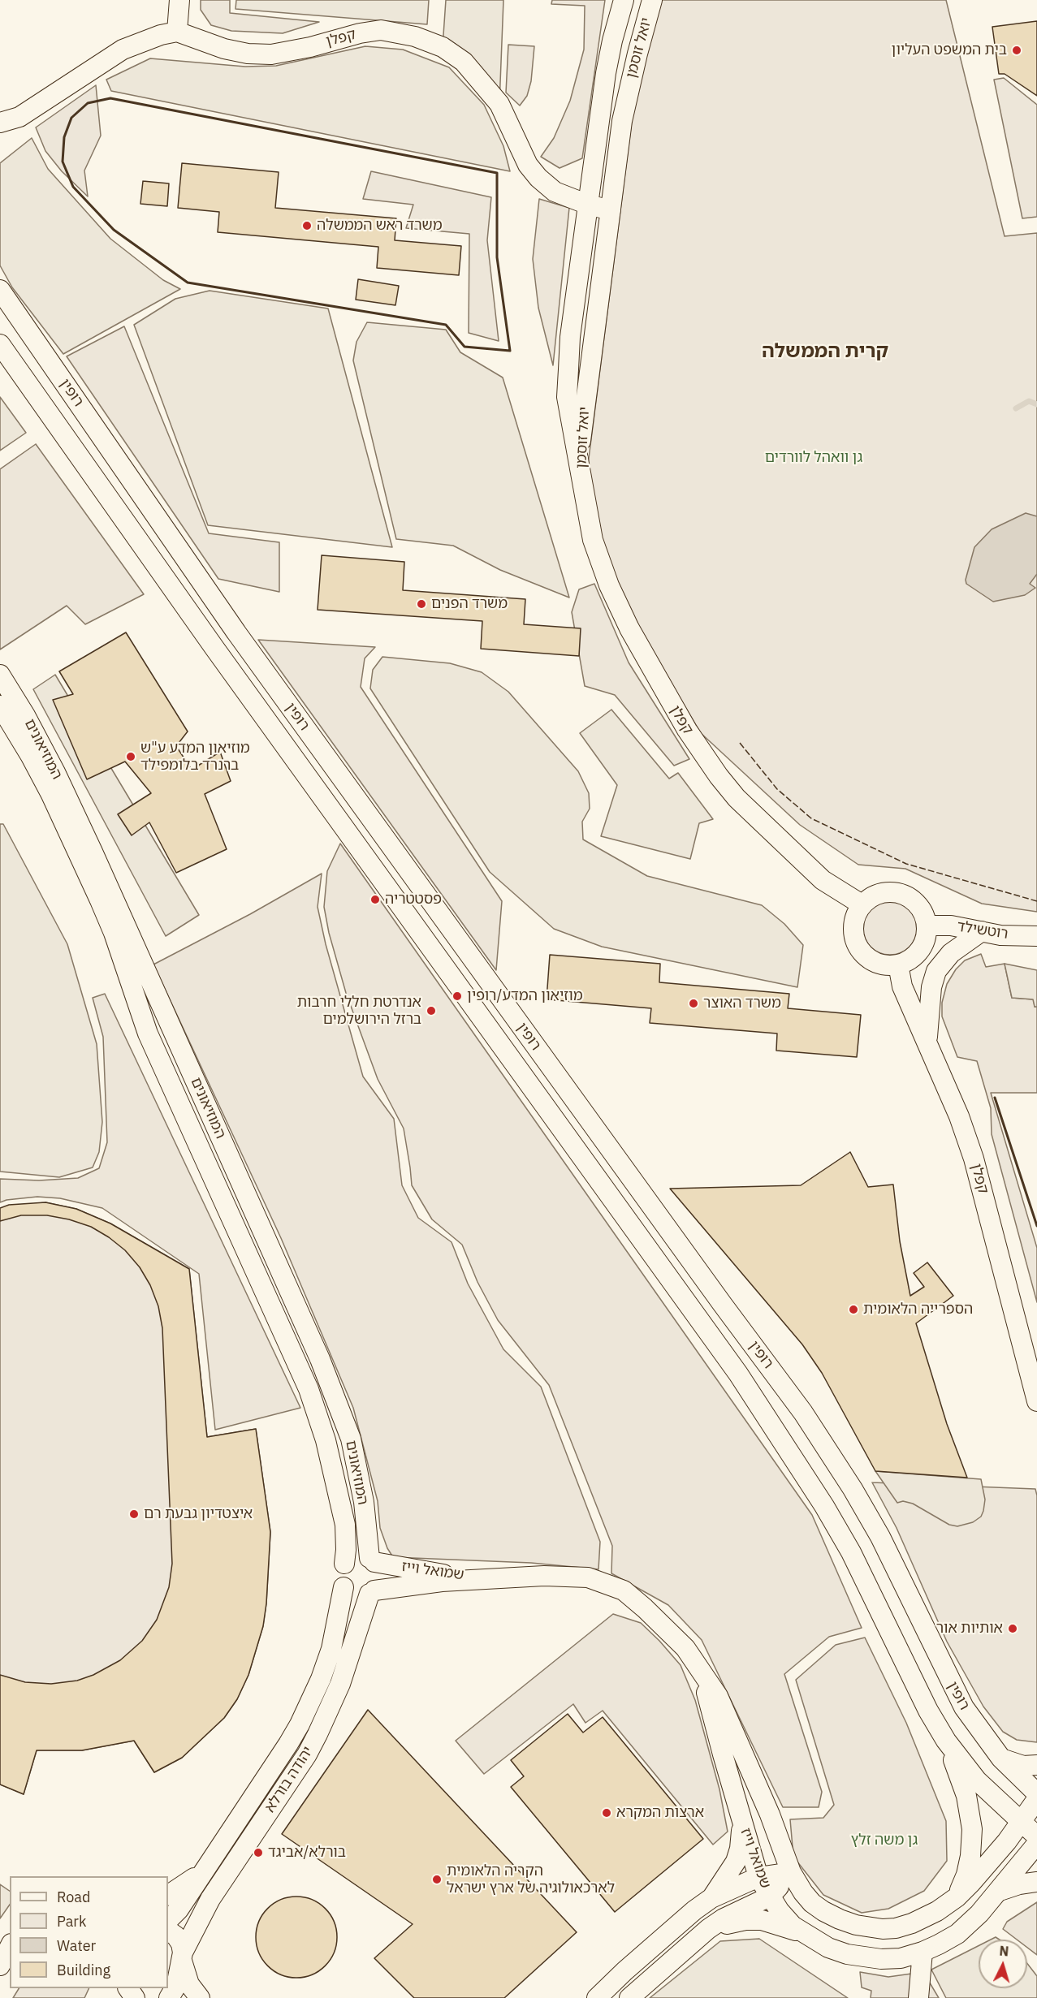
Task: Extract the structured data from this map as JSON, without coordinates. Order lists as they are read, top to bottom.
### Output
{
  "streets": {
    "street": [
      "קפלן",
      "יואל זוסמן",
      "רופין",
      "המוזיאונים",
      "רוטשילד",
      "שמואל וייז",
      "יהודה בורלא"
    ]
  },
  "crossings": [
    ["קפלן", "יואל זוסמן"],
    ["קפלן", "רוטשילד"],
    ["רופין", "שמואל וייז"],
    ["המוזיאונים", "שמואל וייז"],
    ["המוזיאונים", "יהודה בורלא"],
    ["שמואל וייז", "יהודה בורלא"]
  ],
  "districts": ["קרית הממשלה"],
  "parks": ["גן וואהל לוורדים", "גן משה זלץ"],
  "places": [
    "בית המשפט העליון",
    "משרד ראש הממשלה",
    "משרד הפנים",
    "מוזיאון המדע ע\"ש ברנרד בלומפילד",
    "פסטטריה",
    "מוזיאון המדע/רופין",
    "משרד האוצר",
    "אנדרטת חללי חרבות ברזל הירושלמים",
    "הספרייה הלאומית",
    "איצטדיון גבעת רם",
    "אותיות אור",
    "ארצות המקרא",
    "בורלא/אביגד",
    "הקריה הלאומית לארכאולוגיה של ארץ ישראל"
  ],
  "legend": [
    "Road",
    "Park",
    "Water",
    "Building"
  ],
  "north": "top"
}
